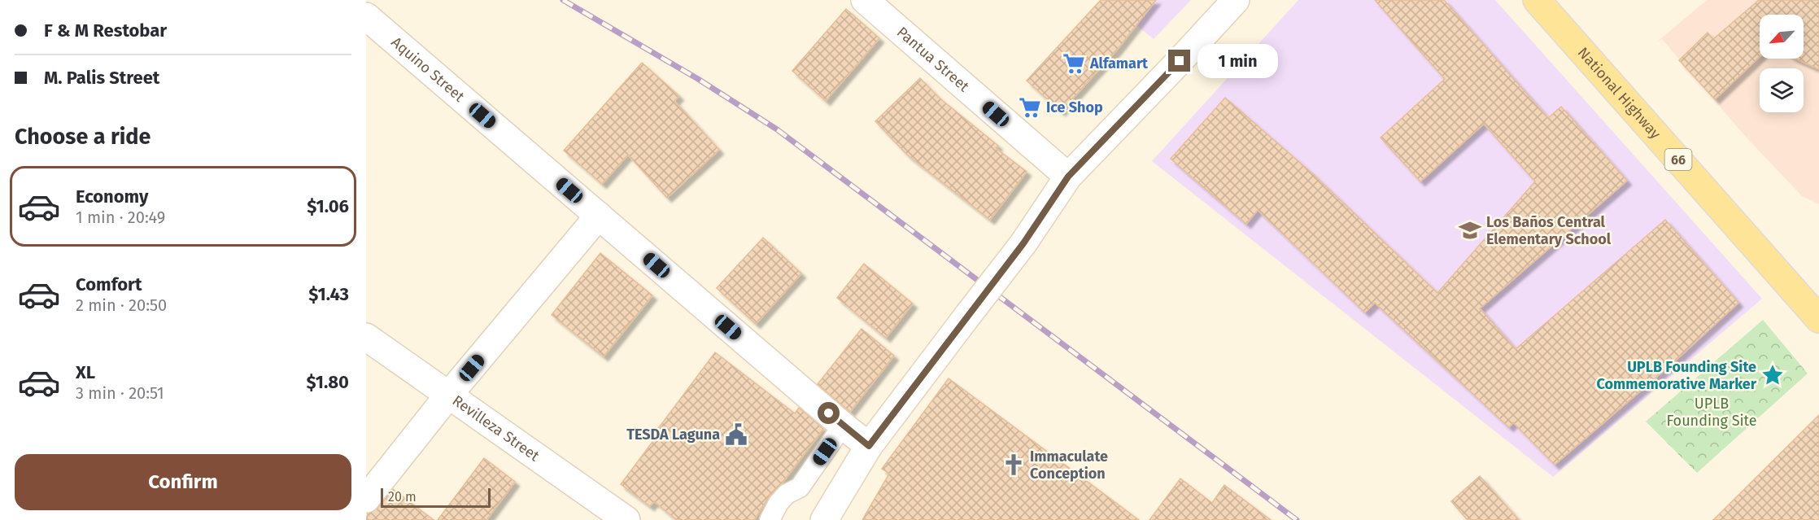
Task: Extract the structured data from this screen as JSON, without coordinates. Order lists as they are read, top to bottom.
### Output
{
  "streets": {
    "main road": ["National Highway", "66"],
    "street": ["Pantua Street", "Aquino Street", "Revilleza Street"]
  },
  "parks": ["UPLB Founding Site"],
  "places": {
    "supermarket": ["Alfamart", "Ice Shop"],
    "school or university": ["Los Baños Central Elementary School"],
    "place": ["UPLB Founding Site Commemorative Marker"],
    "public building": ["TESDA Laguna"],
    "church": ["Immaculate Conception"]
  },
  "scale_bar": "20 m",
  "north": "bottom left",
  "page": {
    "banner": ["F & M Restobar", "M. Palis Street"],
    "bubble": "1 min",
    "heading": "Choose a ride",
    "list": [
      {
        "name": "Economy",
        "note": "1 min · 20:49",
        "value": "$1.06"
      },
      {
        "name": "Comfort",
        "note": "2 min · 20:50",
        "value": "$1.43"
      },
      {
        "name": "XL",
        "note": "3 min · 20:51",
        "value": "$1.80"
      }
    ],
    "buttons": "Confirm",
    "scale": "20 m"
  }
}
